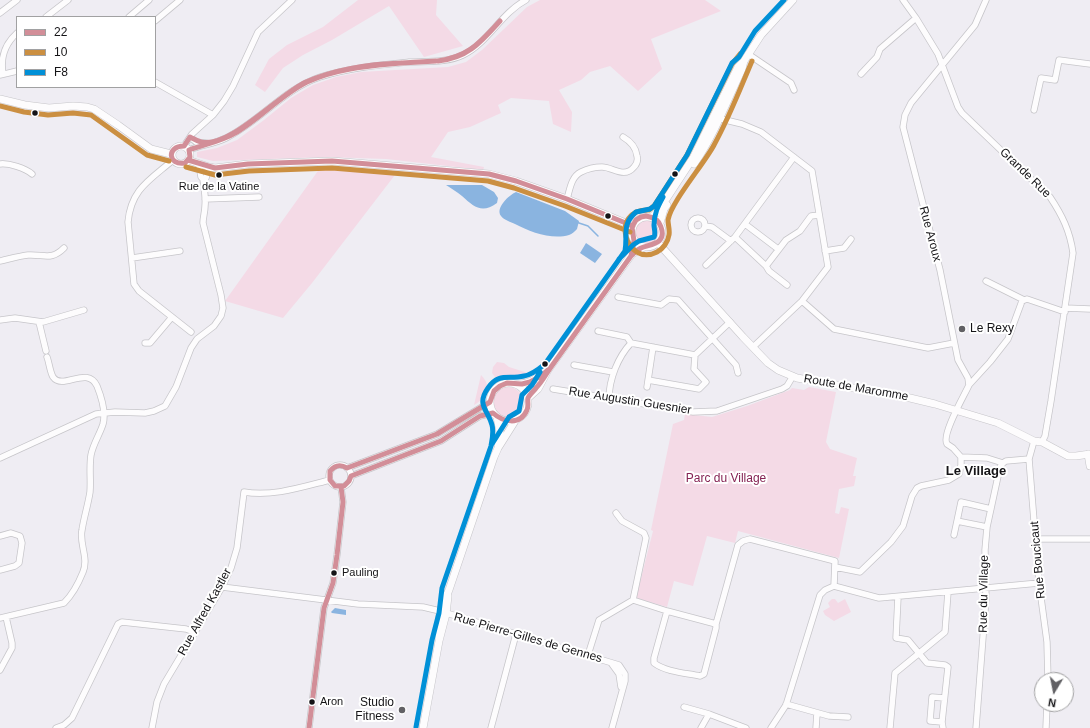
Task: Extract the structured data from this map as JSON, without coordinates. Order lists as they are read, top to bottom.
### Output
{
  "streets": {
    "street": [
      "Grande Rue",
      "Rue Aroux",
      "Route de Maromme",
      "Rue Augustin Guesnier",
      "Rue Boucicaut",
      "Rue du Village",
      "Rue Alfred Kastler",
      "Rue Pierre-Gilles de Gennes"
    ]
  },
  "crossings": [
    ["Grande Rue", "Rue Aroux"],
    ["Grande Rue", "Route de Maromme"],
    ["Route de Maromme", "Rue Augustin Guesnier"],
    ["Route de Maromme", "Rue Boucicaut"],
    ["Rue Alfred Kastler", "Rue Pierre-Gilles de Gennes"]
  ],
  "districts": ["Le Village"],
  "parks": ["Parc du Village"],
  "places": [
    "Rue de la Vatine",
    "Le Rexy",
    "Pauling",
    "Aron",
    "Studio Fitness"
  ],
  "lines": ["transit line F8", "transit line 22", "transit line 10"],
  "legend": ["22", "10", "F8"],
  "north": "bottom"
}
